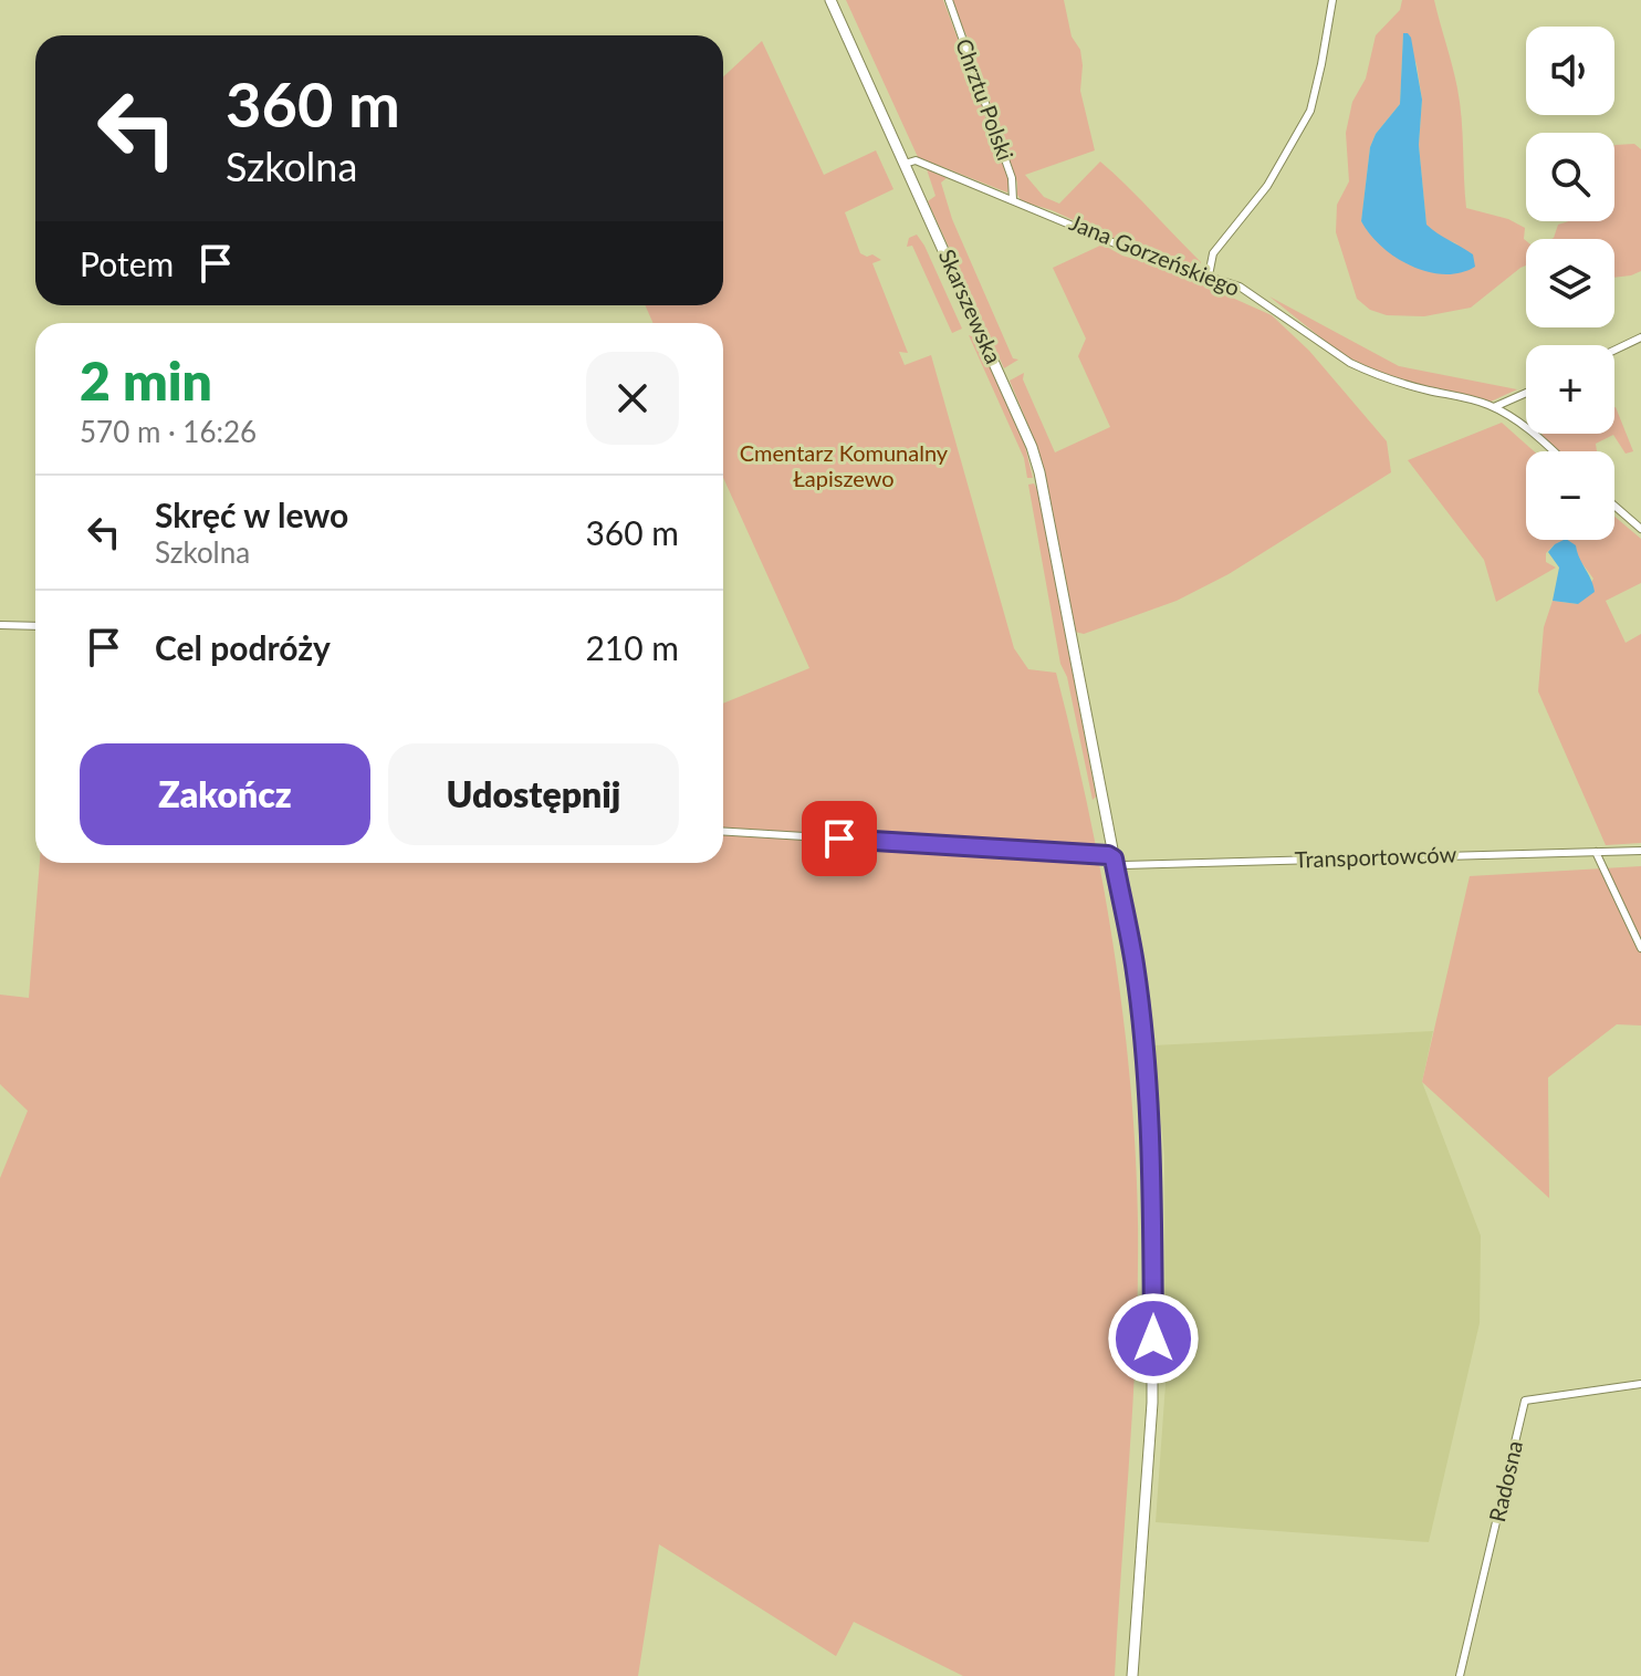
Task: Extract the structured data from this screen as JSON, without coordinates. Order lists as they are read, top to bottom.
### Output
{
  "streets": {
    "main road": ["Skarszewska"],
    "street": [
      "Chrztu Polski",
      "Jana Gorzeńskiego",
      "Transportowców",
      "Radosna"
    ]
  },
  "crossings": [
    ["Chrztu Polski", "Jana Gorzeńskiego"],
    ["Jana Gorzeńskiego", "Skarszewska"],
    ["Skarszewska", "Transportowców"]
  ],
  "parks": ["Cmentarz Komunalny Łapiszewo"],
  "page": {
    "map_buttons": ["+", "−"],
    "turn": ["360 m", "Szkolna"],
    "then": "Potem",
    "heading": ["2 min", "570 m · 16:26"],
    "list": [
      {
        "name": "Skręć w lewo",
        "note": "Szkolna",
        "value": "360 m"
      },
      {
        "name": "Cel podróży",
        "value": "210 m"
      }
    ],
    "buttons": ["Zakończ", "Udostępnij"]
  }
}
